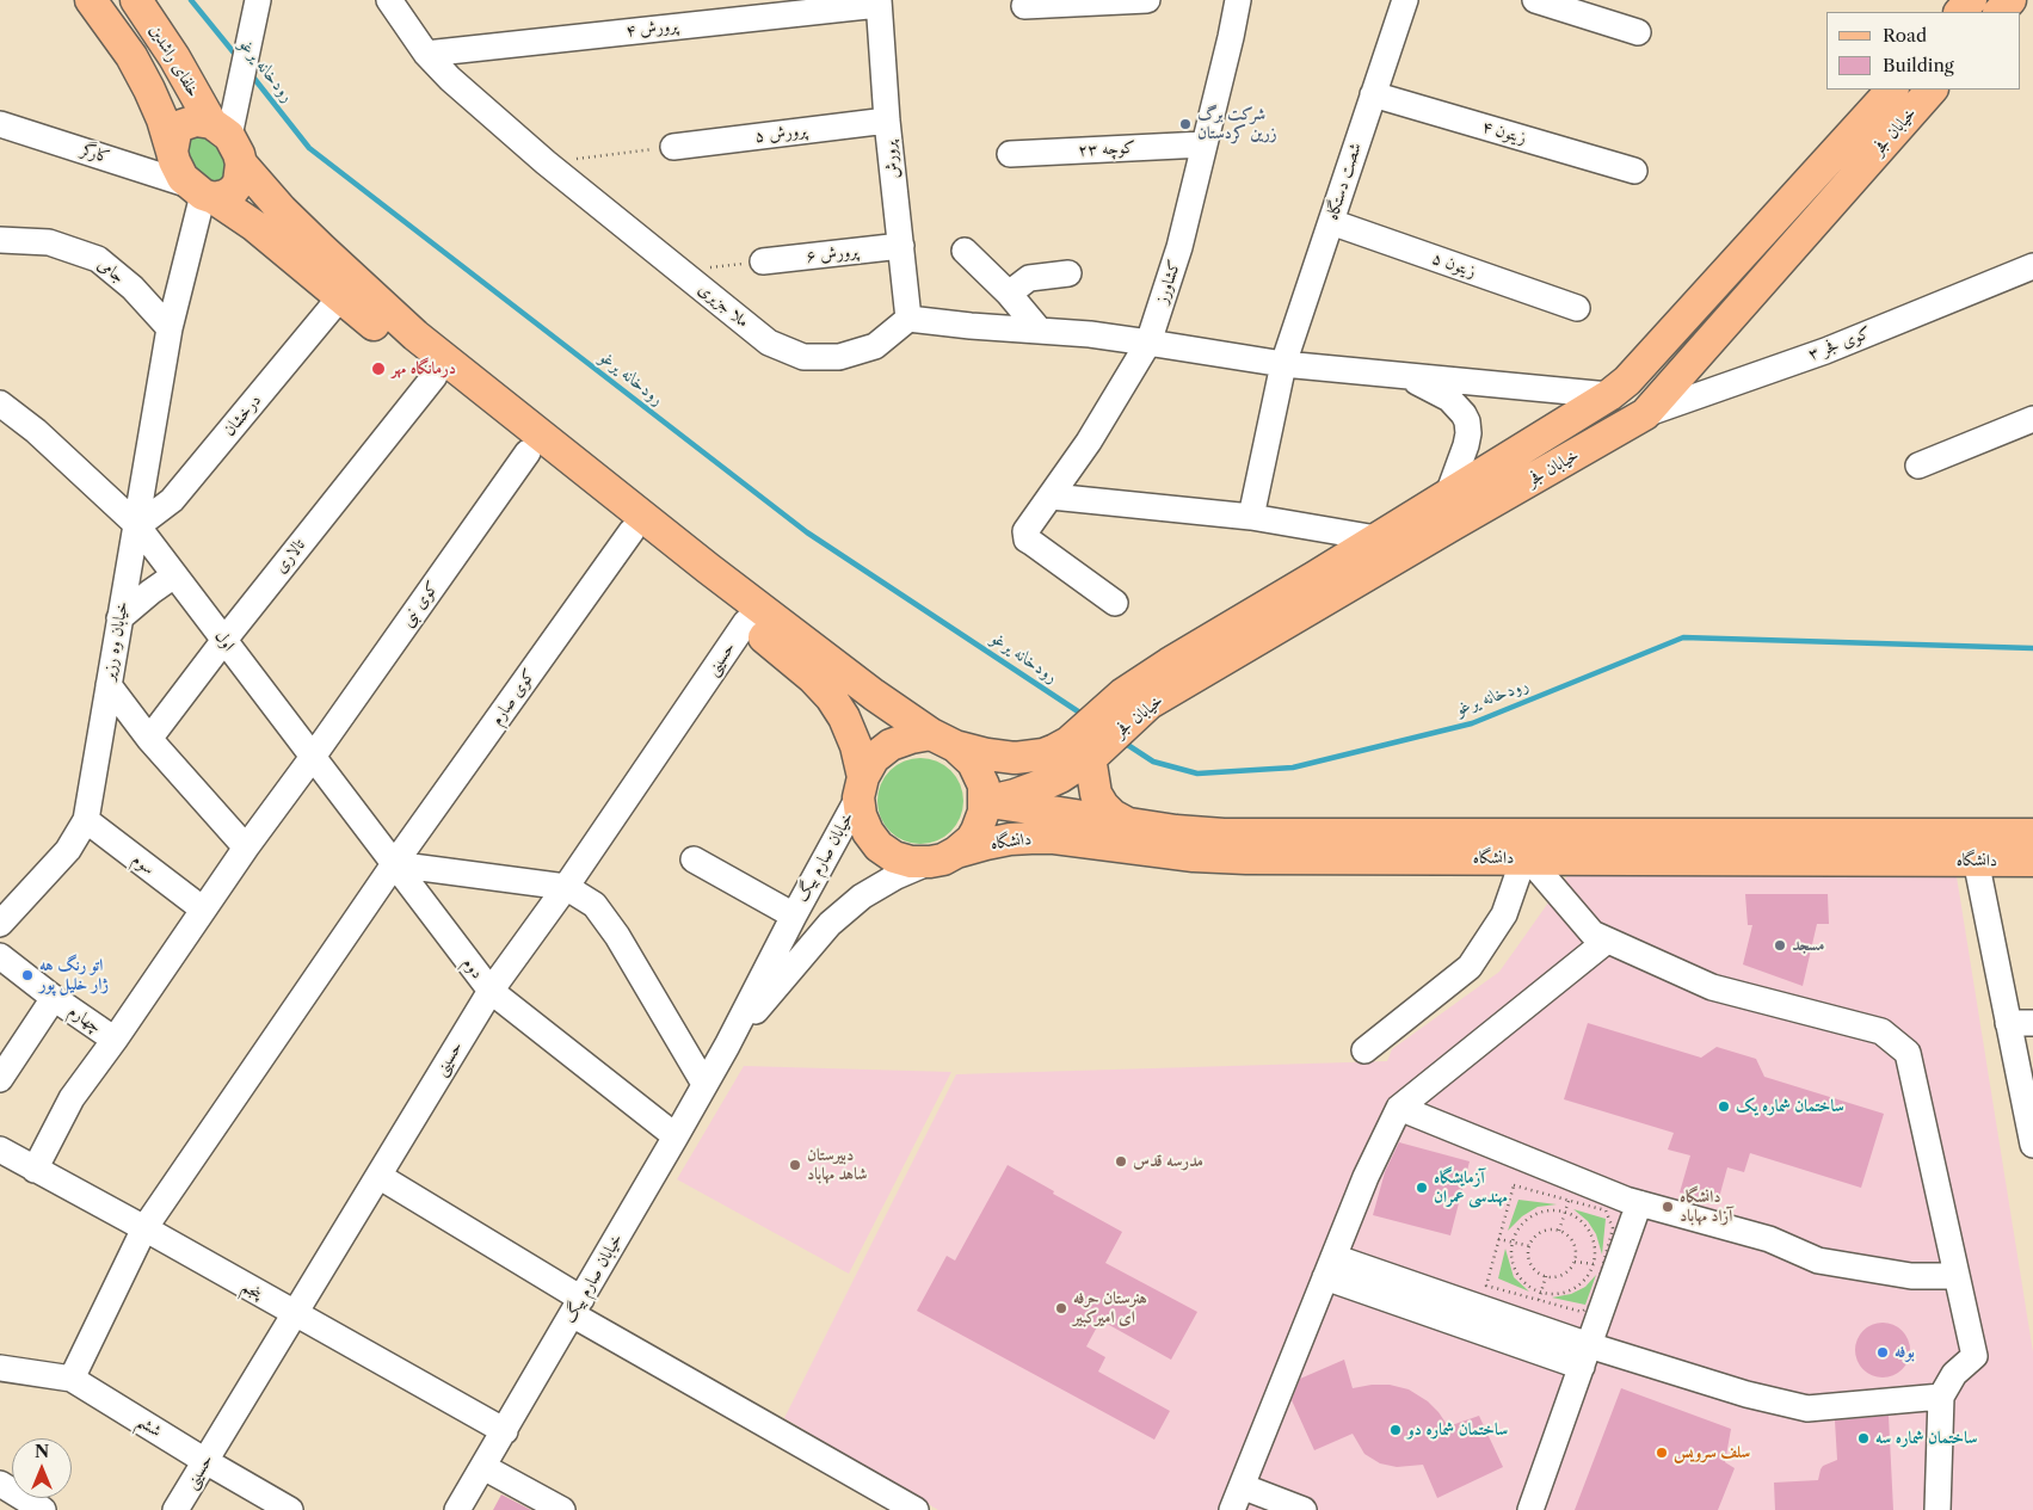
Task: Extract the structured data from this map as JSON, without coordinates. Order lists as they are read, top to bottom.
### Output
{
  "streets": {
    "main road": ["خلفای راشدین", "خیابان فجر", "دانشگاه"],
    "street": [
      "پرورش ۴",
      "زیتون ۴",
      "پرورش ۵",
      "کوچه ۲۳",
      "کارگر",
      "پرورش",
      "شصت دستگاه",
      "پرورش ۶",
      "زیتون ۵",
      "جامی",
      "کشاورز",
      "ملا جزیری",
      "کوی فجر ۳",
      "درخشان",
      "تالاری",
      "کوی نبی",
      "خیابان وه رزیر",
      "اول",
      "حسینی",
      "کوی صارم",
      "خیابان صارم بیگ",
      "سوم",
      "دوم",
      "چهارم",
      "پنجم",
      "ششم"
    ]
  },
  "crossings": [
    ["پرورش ۴", "پرورش"],
    ["پرورش ۴", "ملا جزیری"],
    ["خلفای راشدین", "کارگر"],
    ["خلفای راشدین", "خیابان وه رزیر"],
    ["خلفای راشدین", "دانشگاه"],
    ["خلفای راشدین", "خیابان صارم بیگ"],
    ["خیابان فجر", "کوی فجر ۳"],
    ["زیتون ۴", "شصت دستگاه"],
    ["پرورش ۵", "پرورش"],
    ["کوچه ۲۳", "کشاورز"],
    ["کارگر", "خیابان وه رزیر"],
    ["پرورش", "پرورش ۶"],
    ["پرورش", "ملا جزیری"],
    ["شصت دستگاه", "زیتون ۵"],
    ["جامی", "خیابان وه رزیر"],
    ["درخشان", "خیابان وه رزیر"],
    ["درخشان", "اول"],
    ["تالاری", "اول"],
    ["کوی نبی", "اول"],
    ["کوی نبی", "سوم"],
    ["کوی نبی", "دوم"],
    ["کوی نبی", "چهارم"],
    ["کوی نبی", "پنجم"],
    ["خیابان وه رزیر", "اول"],
    ["خیابان وه رزیر", "سوم"],
    ["اول", "دوم"],
    ["حسینی", "دوم"],
    ["حسینی", "پنجم"],
    ["حسینی", "ششم"],
    ["کوی صارم", "دوم"],
    ["کوی صارم", "پنجم"],
    ["کوی صارم", "ششم"],
    ["دانشگاه", "خیابان صارم بیگ"],
    ["خیابان صارم بیگ", "دوم"],
    ["خیابان صارم بیگ", "پنجم"]
  ],
  "water": ["رودخانه یرغو"],
  "places": [
    "شرکت برگ زرین کردستان",
    "درمانگاه مهر",
    "مسجد",
    "اتو رنگ هه ژار خلیل پور",
    "ساختمان شماره یک",
    "مدرسه قدس",
    "دبیرستان شاهد مهاباد",
    "آزمایشگاه مهندسی عمران",
    "دانشگاه آزاد مهاباد",
    "هنرستان حرفه ای امیرکبیر",
    "بوفه",
    "ساختمان شماره دو",
    "ساختمان شماره سه",
    "سلف سرویس"
  ],
  "legend": ["Road", "Building"],
  "north": "top"
}
